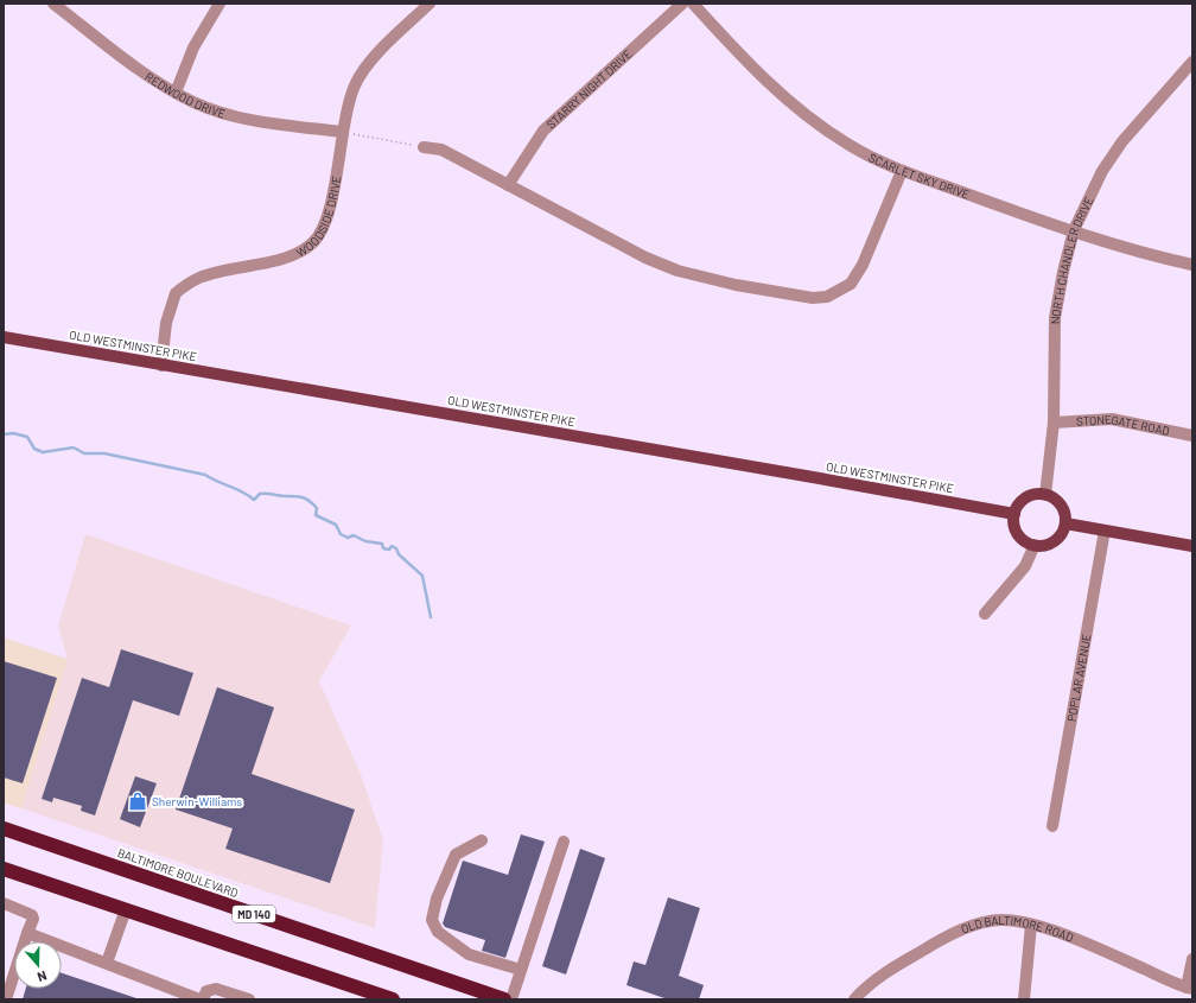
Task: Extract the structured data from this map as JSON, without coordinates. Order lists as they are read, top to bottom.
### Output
{
  "streets": {
    "highway": ["BALTIMORE BOULEVARD", "MD 140"],
    "main road": ["OLD WESTMINSTER PIKE"],
    "street": [
      "STARRY NIGHT DRIVE",
      "REDWOOD DRIVE",
      "SCARLET SKY DRIVE",
      "WOODSIDE DRIVE",
      "NORTH CHANDLER DRIVE",
      "STONEGATE ROAD",
      "POPLAR AVENUE",
      "OLD BALTIMORE ROAD"
    ]
  },
  "crossings": [
    ["REDWOOD DRIVE", "WOODSIDE DRIVE"],
    ["SCARLET SKY DRIVE", "NORTH CHANDLER DRIVE"],
    ["WOODSIDE DRIVE", "OLD WESTMINSTER PIKE"],
    ["NORTH CHANDLER DRIVE", "OLD WESTMINSTER PIKE"],
    ["NORTH CHANDLER DRIVE", "STONEGATE ROAD"]
  ],
  "places": {
    "shop": ["Sherwin-Williams"]
  },
  "north": "bottom"
}
